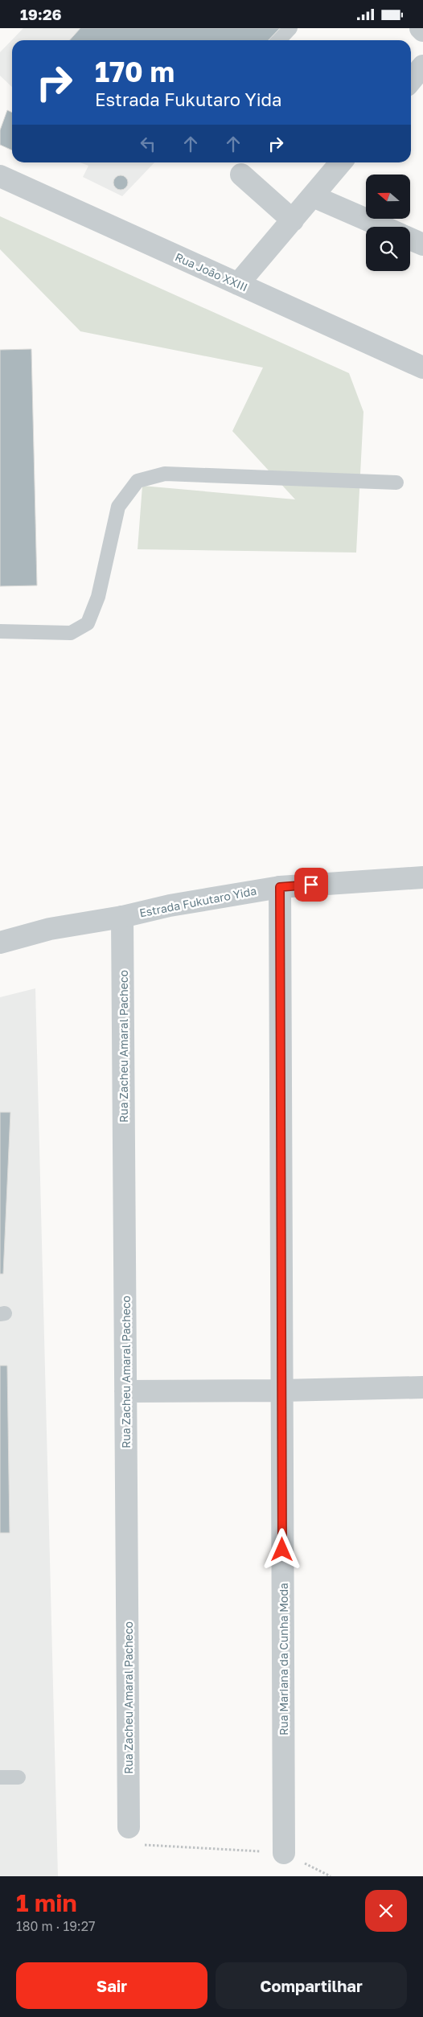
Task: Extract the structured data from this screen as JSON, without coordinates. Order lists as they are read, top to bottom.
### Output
{
  "streets": {
    "street": [
      "Rua João XXIII",
      "Estrada Fukutaro Yida",
      "Rua Zacheu Amaral Pacheco",
      "Rua Mariana da Cunha Moda"
    ]
  },
  "crossings": [
    ["Estrada Fukutaro Yida", "Rua Zacheu Amaral Pacheco"],
    ["Estrada Fukutaro Yida", "Rua Mariana da Cunha Moda"]
  ],
  "north": "left",
  "page": {
    "status": "19:26",
    "turn": ["170 m", "Estrada Fukutaro Yida"],
    "heading": ["1 min", "180 m · 19:27"],
    "buttons": ["Sair", "Compartilhar"]
  }
}
